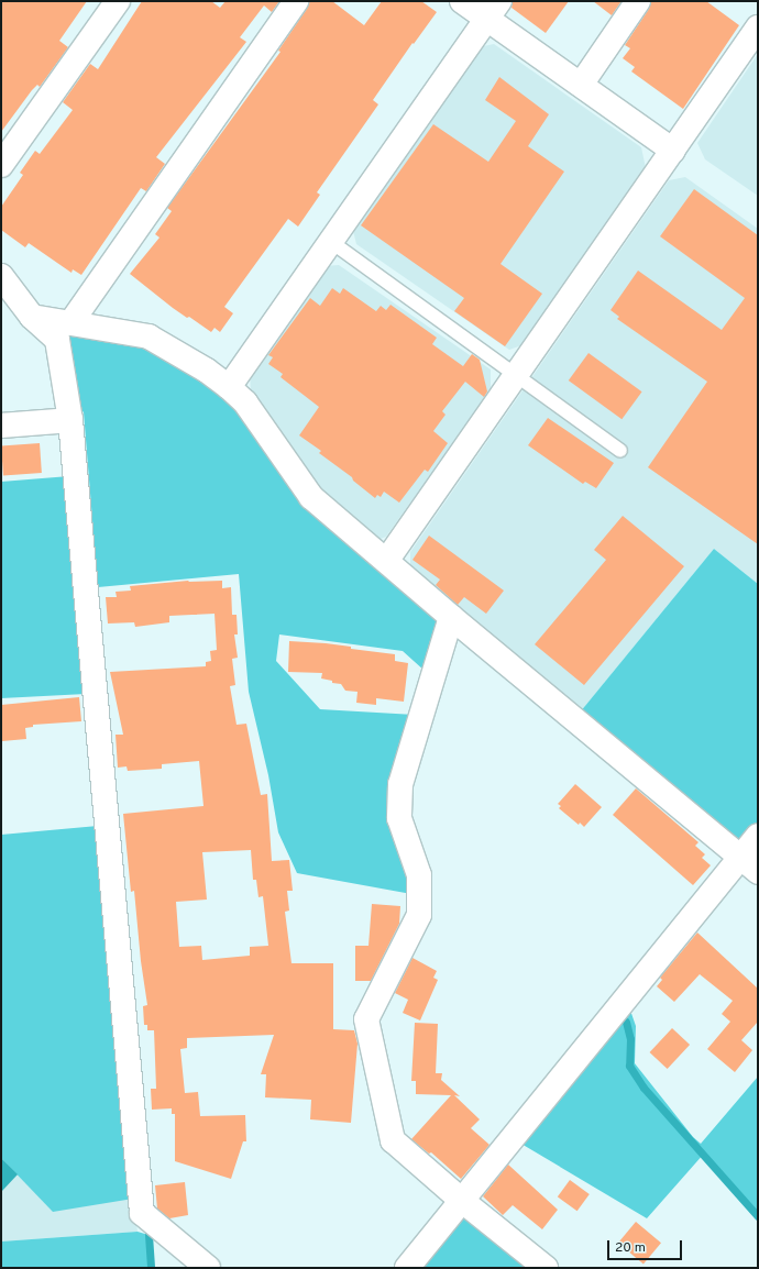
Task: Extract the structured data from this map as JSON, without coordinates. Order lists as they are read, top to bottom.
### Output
{
  "scale_bar": "20 m"
}
